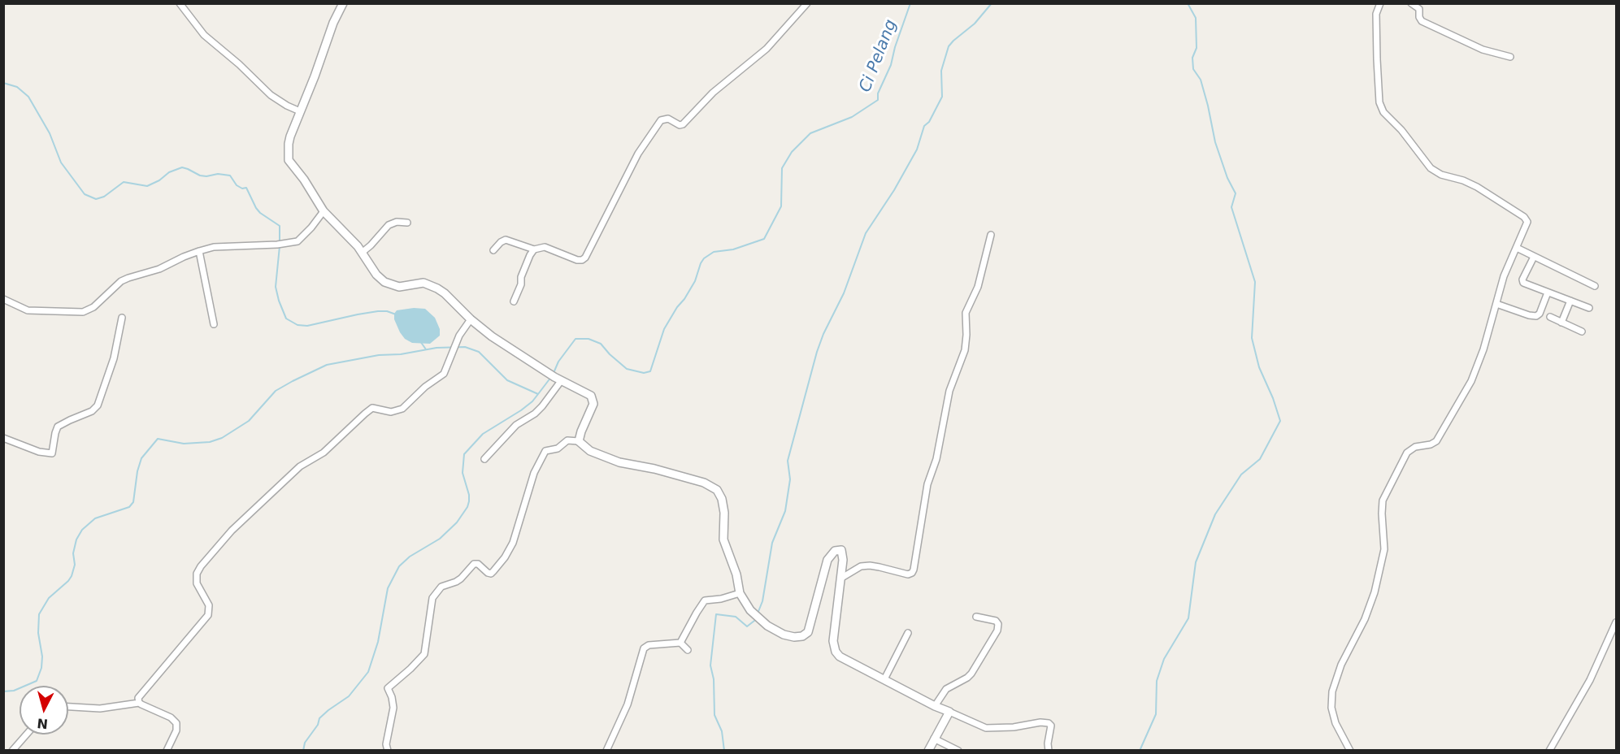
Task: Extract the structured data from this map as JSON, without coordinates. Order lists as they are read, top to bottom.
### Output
{
  "water": ["Ci Pelang"],
  "north": "bottom"
}
